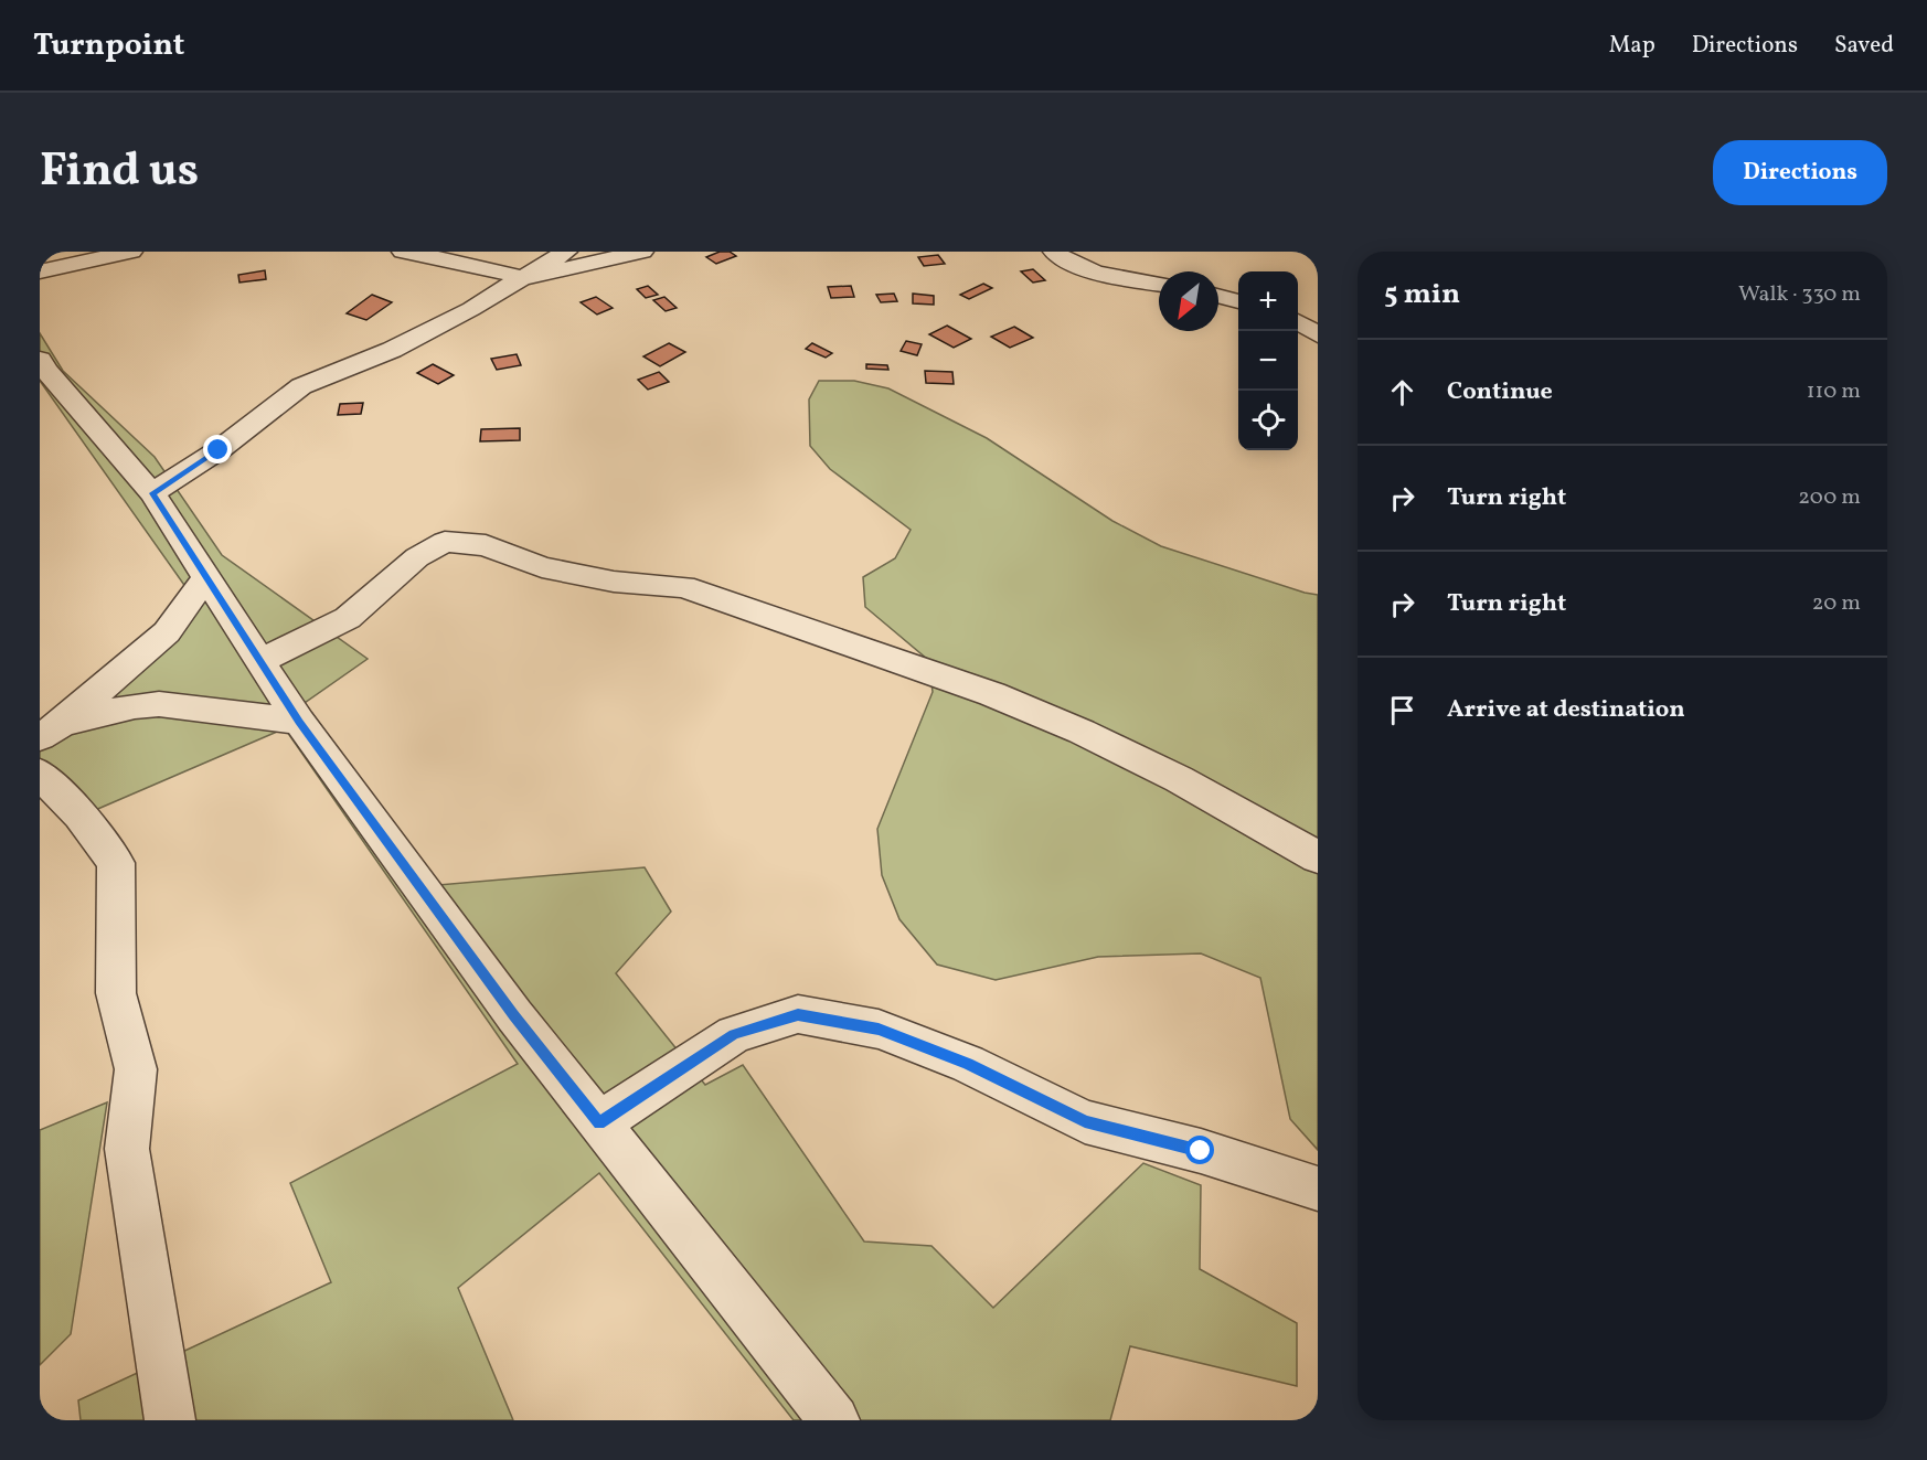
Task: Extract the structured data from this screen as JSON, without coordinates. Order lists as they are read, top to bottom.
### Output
{
  "north": "bottom left",
  "page": {
    "header": "Turnpoint",
    "nav": ["Map", "Directions", "Saved"],
    "title": "Find us",
    "buttons": "Directions",
    "heading": ["5 min", "Walk · 330 m"],
    "map_buttons": ["+", "−"],
    "list": [
      ["Continue", "110 m"],
      ["Turn right", "200 m"],
      ["Turn right", "20 m"],
      "Arrive at destination"
    ]
  }
}
